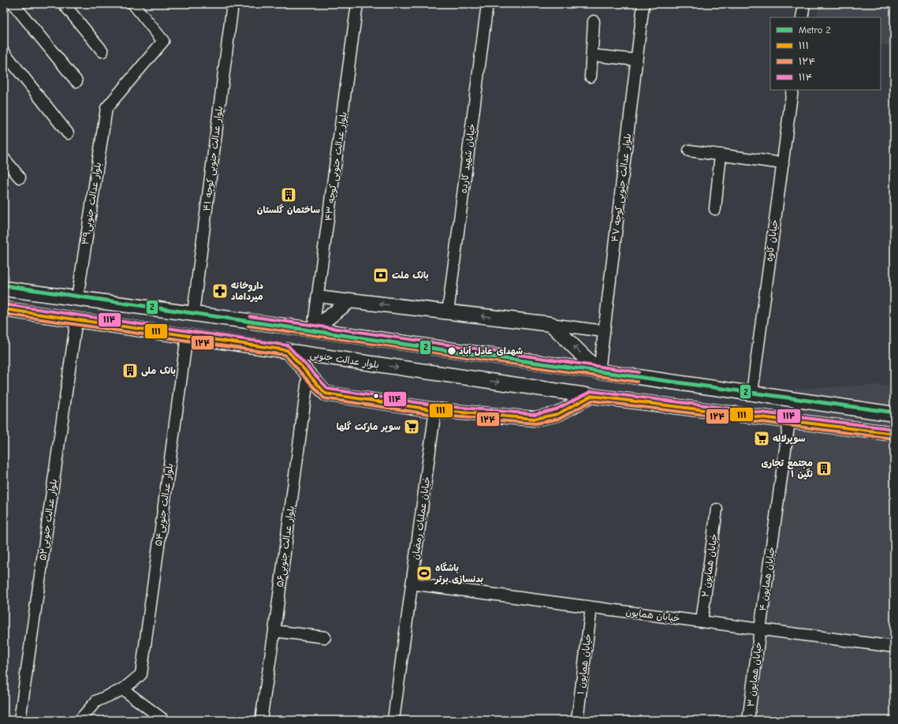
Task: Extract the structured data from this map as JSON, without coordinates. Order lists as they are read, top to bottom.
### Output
{
  "streets": {
    "main road": ["بلوار عدالت جنوبی"],
    "street": [
      "بلوار عدالت جنوبی کوچه ۴۱",
      "خیابان شهید کارده",
      "بلوار عدالت جنوبی کوچه ۴۳",
      "بلوار عدالت جنوبی کوچه ۴۷",
      "۳۹بلوار عدالت جنوبی",
      "خیابان کاوه",
      "بلوار عدالت جنوبی۵۴",
      "خیابان عملیات رمضان",
      "بلوار عدالت جنوبی۵۲",
      "بلوار عدالت جنوبی۵۶",
      "خیابان همایون ۲",
      "خیابان همایون ۴",
      "خیابان همایون",
      "خیابان همایون ۱",
      "خیابان همایون ۳"
    ]
  },
  "crossings": [
    ["بلوار عدالت جنوبی", "بلوار عدالت جنوبی۵۴"],
    ["بلوار عدالت جنوبی", "بلوار عدالت جنوبی۵۲"],
    ["بلوار عدالت جنوبی", "خیابان همایون ۴"],
    ["خیابان عملیات رمضان", "خیابان همایون"],
    ["خیابان همایون ۲", "خیابان همایون"],
    ["خیابان همایون ۴", "خیابان همایون"],
    ["خیابان همایون ۴", "خیابان همایون ۳"],
    ["خیابان همایون", "خیابان همایون ۱"],
    ["خیابان همایون", "خیابان همایون ۳"]
  ],
  "places": {
    "building": ["ساختمان گلستان", "بانک ملی", "مجتمع تجاری نگین ۱"],
    "bank": ["بانک ملت"],
    "pharmacy": ["داروخانه میرداماد"],
    "other": ["شهدای عادل آباد"],
    "supermarket": ["سوپر مارکت گلها", "سوپرلاله"],
    "sports": ["باشگاه بدنسازی برتر"]
  },
  "lines": [
    "metro line 2",
    "transit line ۱۱۴",
    "transit line ۱۱۱",
    "transit line ۱۲۴"
  ],
  "legend": [
    "Metro 2",
    "۱۱۱",
    "۱۲۴",
    "۱۱۴"
  ]
}
